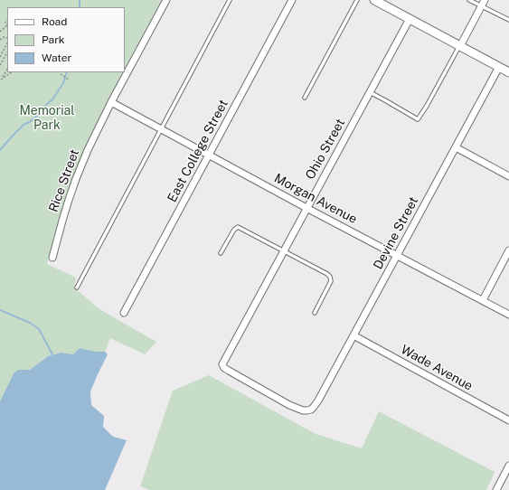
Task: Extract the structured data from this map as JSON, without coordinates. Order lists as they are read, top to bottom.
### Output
{
  "streets": {
    "street": [
      "Ohio Street",
      "East College Street",
      "Rice Street",
      "Morgan Avenue",
      "Devine Street",
      "Wade Avenue"
    ]
  },
  "crossings": [
    ["Ohio Street", "Morgan Avenue"],
    ["Ohio Street", "Devine Street"],
    ["East College Street", "Morgan Avenue"],
    ["Rice Street", "Morgan Avenue"],
    ["Morgan Avenue", "Devine Street"],
    ["Devine Street", "Wade Avenue"]
  ],
  "parks": ["Memorial Park"],
  "legend": ["Road", "Park", "Water"]
}
